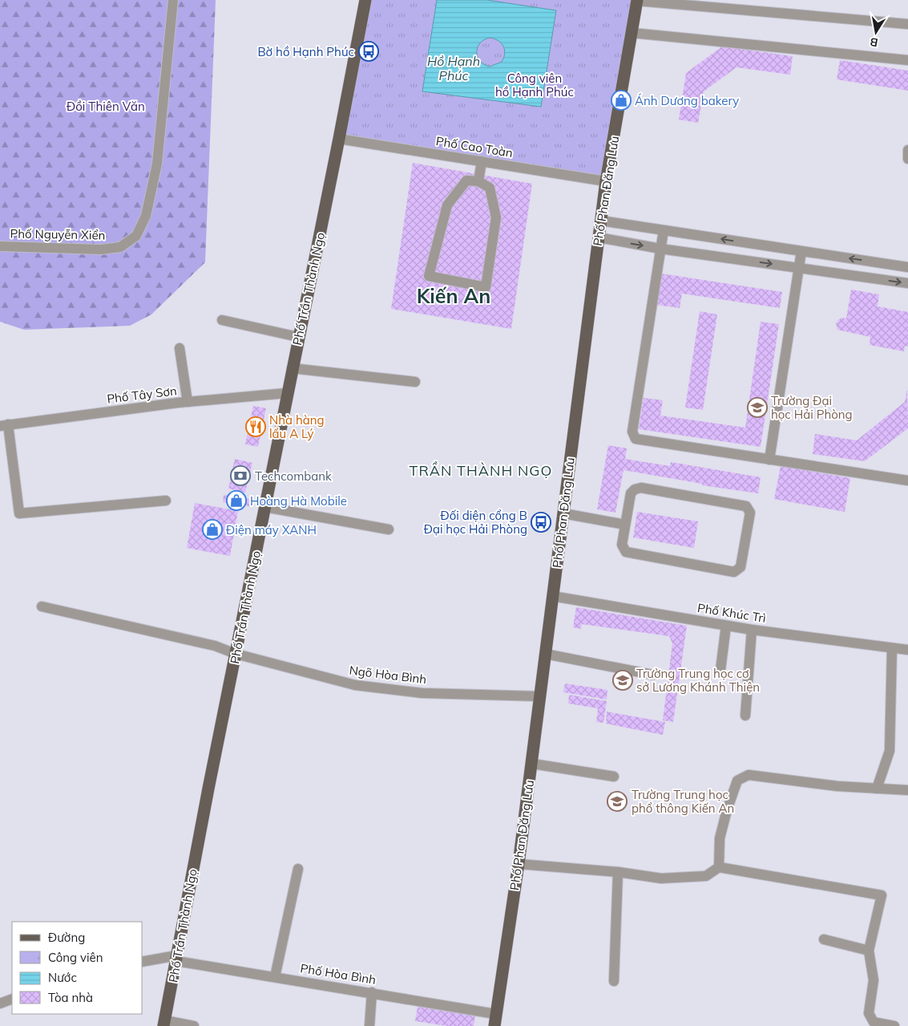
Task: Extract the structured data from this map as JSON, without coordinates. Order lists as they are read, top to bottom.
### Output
{
  "streets": {
    "main road": ["Phố Phan Đăng Lưu", "Phố Trần Thành Ngọ"],
    "street": [
      "Phố Cao Toàn",
      "Phố Nguyễn Xiển",
      "Phố Tây Sơn",
      "Phố Khúc Trì",
      "Ngõ Hòa Bình",
      "Phố Hòa Bình"
    ]
  },
  "crossings": [
    ["Phố Cao Toàn", "Phố Phan Đăng Lưu"],
    ["Phố Cao Toàn", "Phố Trần Thành Ngọ"],
    ["Phố Phan Đăng Lưu", "Phố Khúc Trì"],
    ["Phố Phan Đăng Lưu", "Ngõ Hòa Bình"],
    ["Phố Phan Đăng Lưu", "Phố Hòa Bình"],
    ["Phố Trần Thành Ngọ", "Phố Tây Sơn"],
    ["Phố Trần Thành Ngọ", "Ngõ Hòa Bình"],
    ["Phố Trần Thành Ngọ", "Phố Hòa Bình"]
  ],
  "districts": ["Kiến An", "TRẦN THÀNH NGỌ"],
  "water": ["Hồ Hạnh Phúc"],
  "parks": ["Công viên hồ Hạnh Phúc", "Đồi Thiên Văn"],
  "places": {
    "bus stop": ["Bờ hồ Hạnh Phúc", "Đối diện cổng B Đại học Hải Phòng"],
    "shop": ["Ánh Dương bakery", "Hoàng Hà Mobile", "Điện máy XANH"],
    "school or university": ["Trường Đại học Hải Phòng", "Trường Trung học cơ sở Lương Khánh Thiện", "Trường Trung học phổ thông Kiến An"],
    "restaurant": ["Nhà hàng lẩu A Lý"],
    "bank": ["Techcombank"]
  },
  "legend": [
    "Đường",
    "Công viên",
    "Nước",
    "Tòa nhà"
  ],
  "north": "bottom"
}
